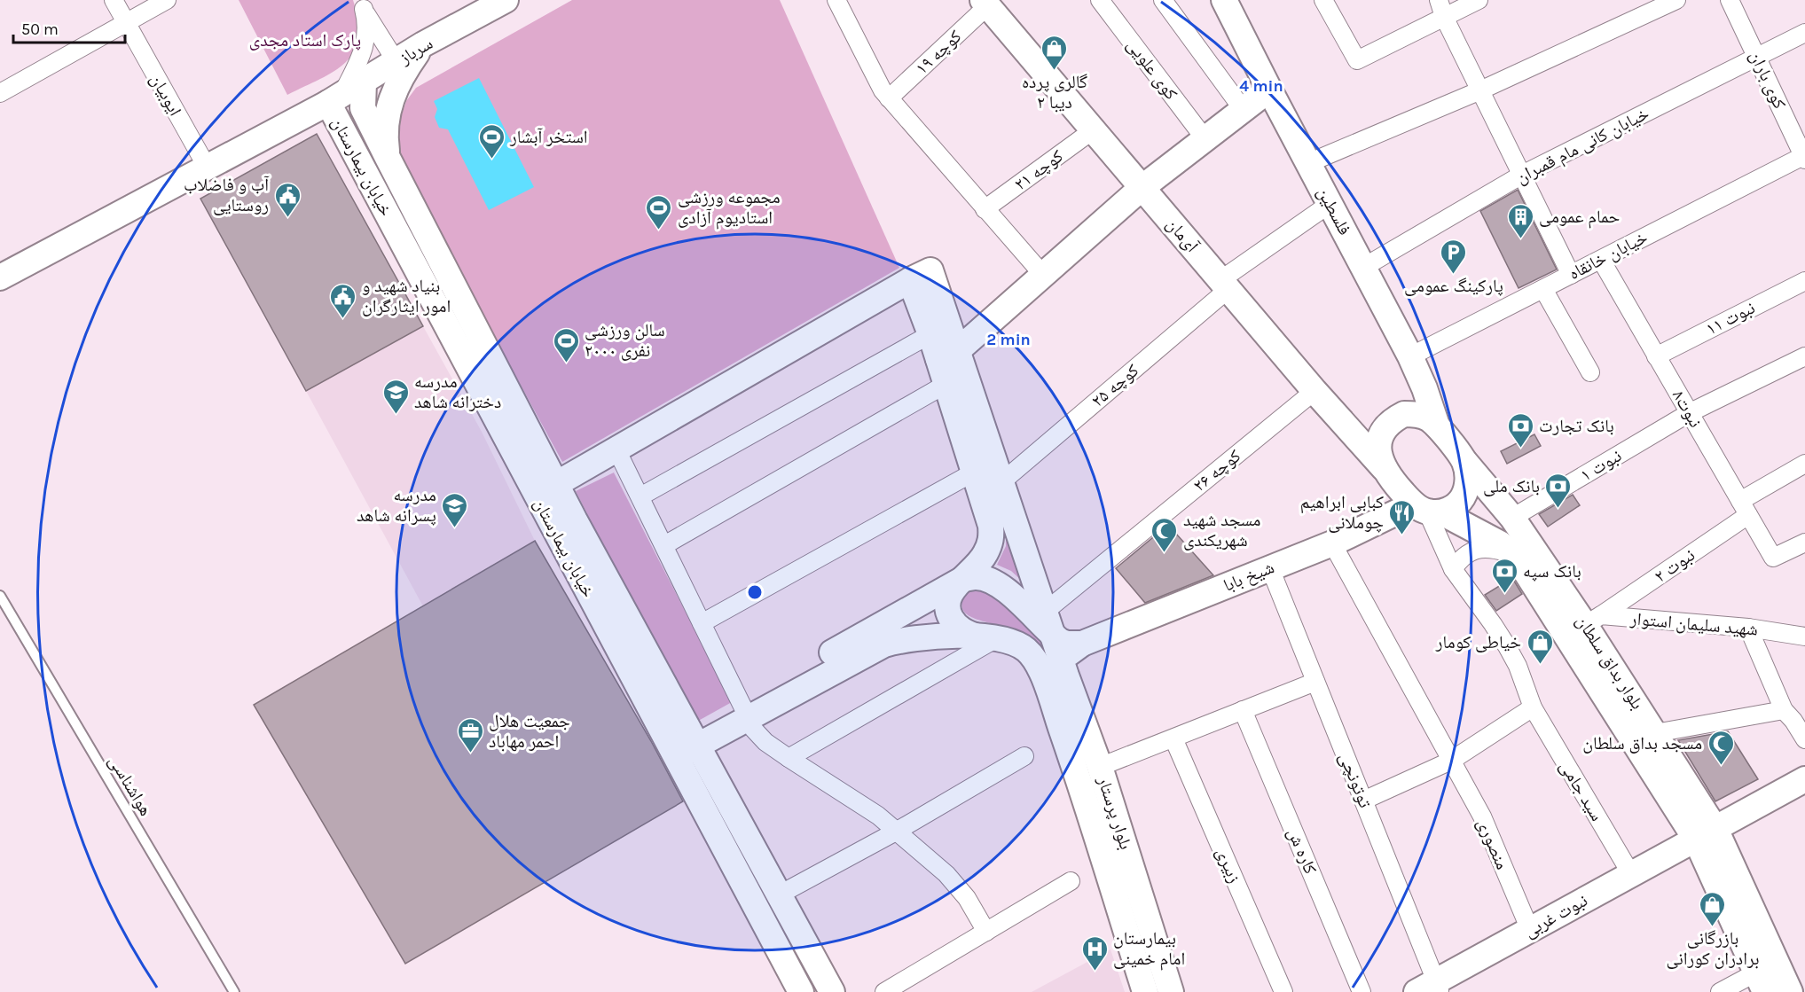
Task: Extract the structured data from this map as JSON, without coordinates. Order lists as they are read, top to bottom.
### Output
{
  "streets": {
    "street": [
      "سرباز",
      "کوچه ۱۹",
      "کوی علویی",
      "کوی باران",
      "ایوبیان",
      "خیابان کانی مام قمبران",
      "خیابان بیمارستان",
      "کوچه ۲۱",
      "فلسطین",
      "آی‌مان",
      "خیابان خانقاه",
      "نبوت ۱۱",
      "کوچه ۲۵",
      "نبوت۸",
      "نبوت ۱",
      "کوچه ۲۶",
      "نبوت ۲",
      "شیخ بابا",
      "شهید سلیمان استوار",
      "بلوار بداق سلطان",
      "توتونچی",
      "سید جامی",
      "بلوار پرستار",
      "منصوری",
      "کاره ش",
      "زبیری",
      "نبوت غربی"
    ],
    "lane": ["هواشناسی"]
  },
  "crossings": [
    ["سرباز", "ایوبیان"],
    ["سرباز", "خیابان بیمارستان"],
    ["کوچه ۱۹", "آی‌مان"],
    ["کوی باران", "خیابان کانی مام قمبران"],
    ["کوی باران", "خیابان خانقاه"],
    ["خیابان کانی مام قمبران", "فلسطین"],
    ["کوچه ۲۱", "آی‌مان"],
    ["فلسطین", "آی‌مان"],
    ["فلسطین", "خیابان خانقاه"],
    ["فلسطین", "کوچه ۲۵"],
    ["فلسطین", "شیخ بابا"],
    ["فلسطین", "بلوار بداق سلطان"],
    ["فلسطین", "سید جامی"],
    ["آی‌مان", "کوچه ۲۵"],
    ["آی‌مان", "کوچه ۲۶"],
    ["آی‌مان", "شیخ بابا"],
    ["آی‌مان", "بلوار بداق سلطان"],
    ["آی‌مان", "سید جامی"],
    ["خیابان خانقاه", "نبوت۸"],
    ["نبوت ۱۱", "نبوت۸"],
    ["کوچه ۲۵", "بلوار پرستار"],
    ["نبوت۸", "نبوت ۱"],
    ["نبوت۸", "نبوت ۲"],
    ["نبوت ۱", "بلوار بداق سلطان"],
    ["کوچه ۲۶", "بلوار پرستار"],
    ["نبوت ۲", "شهید سلیمان استوار"],
    ["نبوت ۲", "بلوار بداق سلطان"],
    ["شیخ بابا", "بلوار بداق سلطان"],
    ["شیخ بابا", "توتونچی"],
    ["شیخ بابا", "سید جامی"],
    ["شیخ بابا", "منصوری"],
    ["شهید سلیمان استوار", "بلوار بداق سلطان"],
    ["بلوار بداق سلطان", "سید جامی"],
    ["بلوار بداق سلطان", "نبوت غربی"],
    ["توتونچی", "نبوت غربی"],
    ["سید جامی", "نبوت غربی"],
    ["منصوری", "نبوت غربی"]
  ],
  "parks": ["پارک استاد مجدی"],
  "places": {
    "shop": ["گالری پرده دیبا ۲", "خیاطی کومار", "بازرگانی برادران کورانی"],
    "sports": ["استخر آبشار", "مجموعه ورزشی استادیوم آزادی", "سالن ورزشی ۲۰۰۰ نفری"],
    "public building": ["آب و فاضلاب روستایی", "بنیاد شهید و امور ایثارگران"],
    "building": ["حمام عمومی"],
    "parking": ["پارکینگ عمومی"],
    "school or university": ["مدرسه دخترانه شاهد", "مدرسه پسرانه شاهد"],
    "bank": ["بانک تجارت", "بانک ملی", "بانک سپه"],
    "restaurant": ["کبابی ابراهیم چوملانی"],
    "mosque": ["مسجد شهید شهریکندی", "مسجد بداق سلطان"],
    "office": ["جمعیت هلال احمر مهاباد"],
    "hospital": ["بیمارستان امام خمینی"]
  },
  "scale_bar": "50 m",
  "rings": ["4 min", "2 min"]
}
